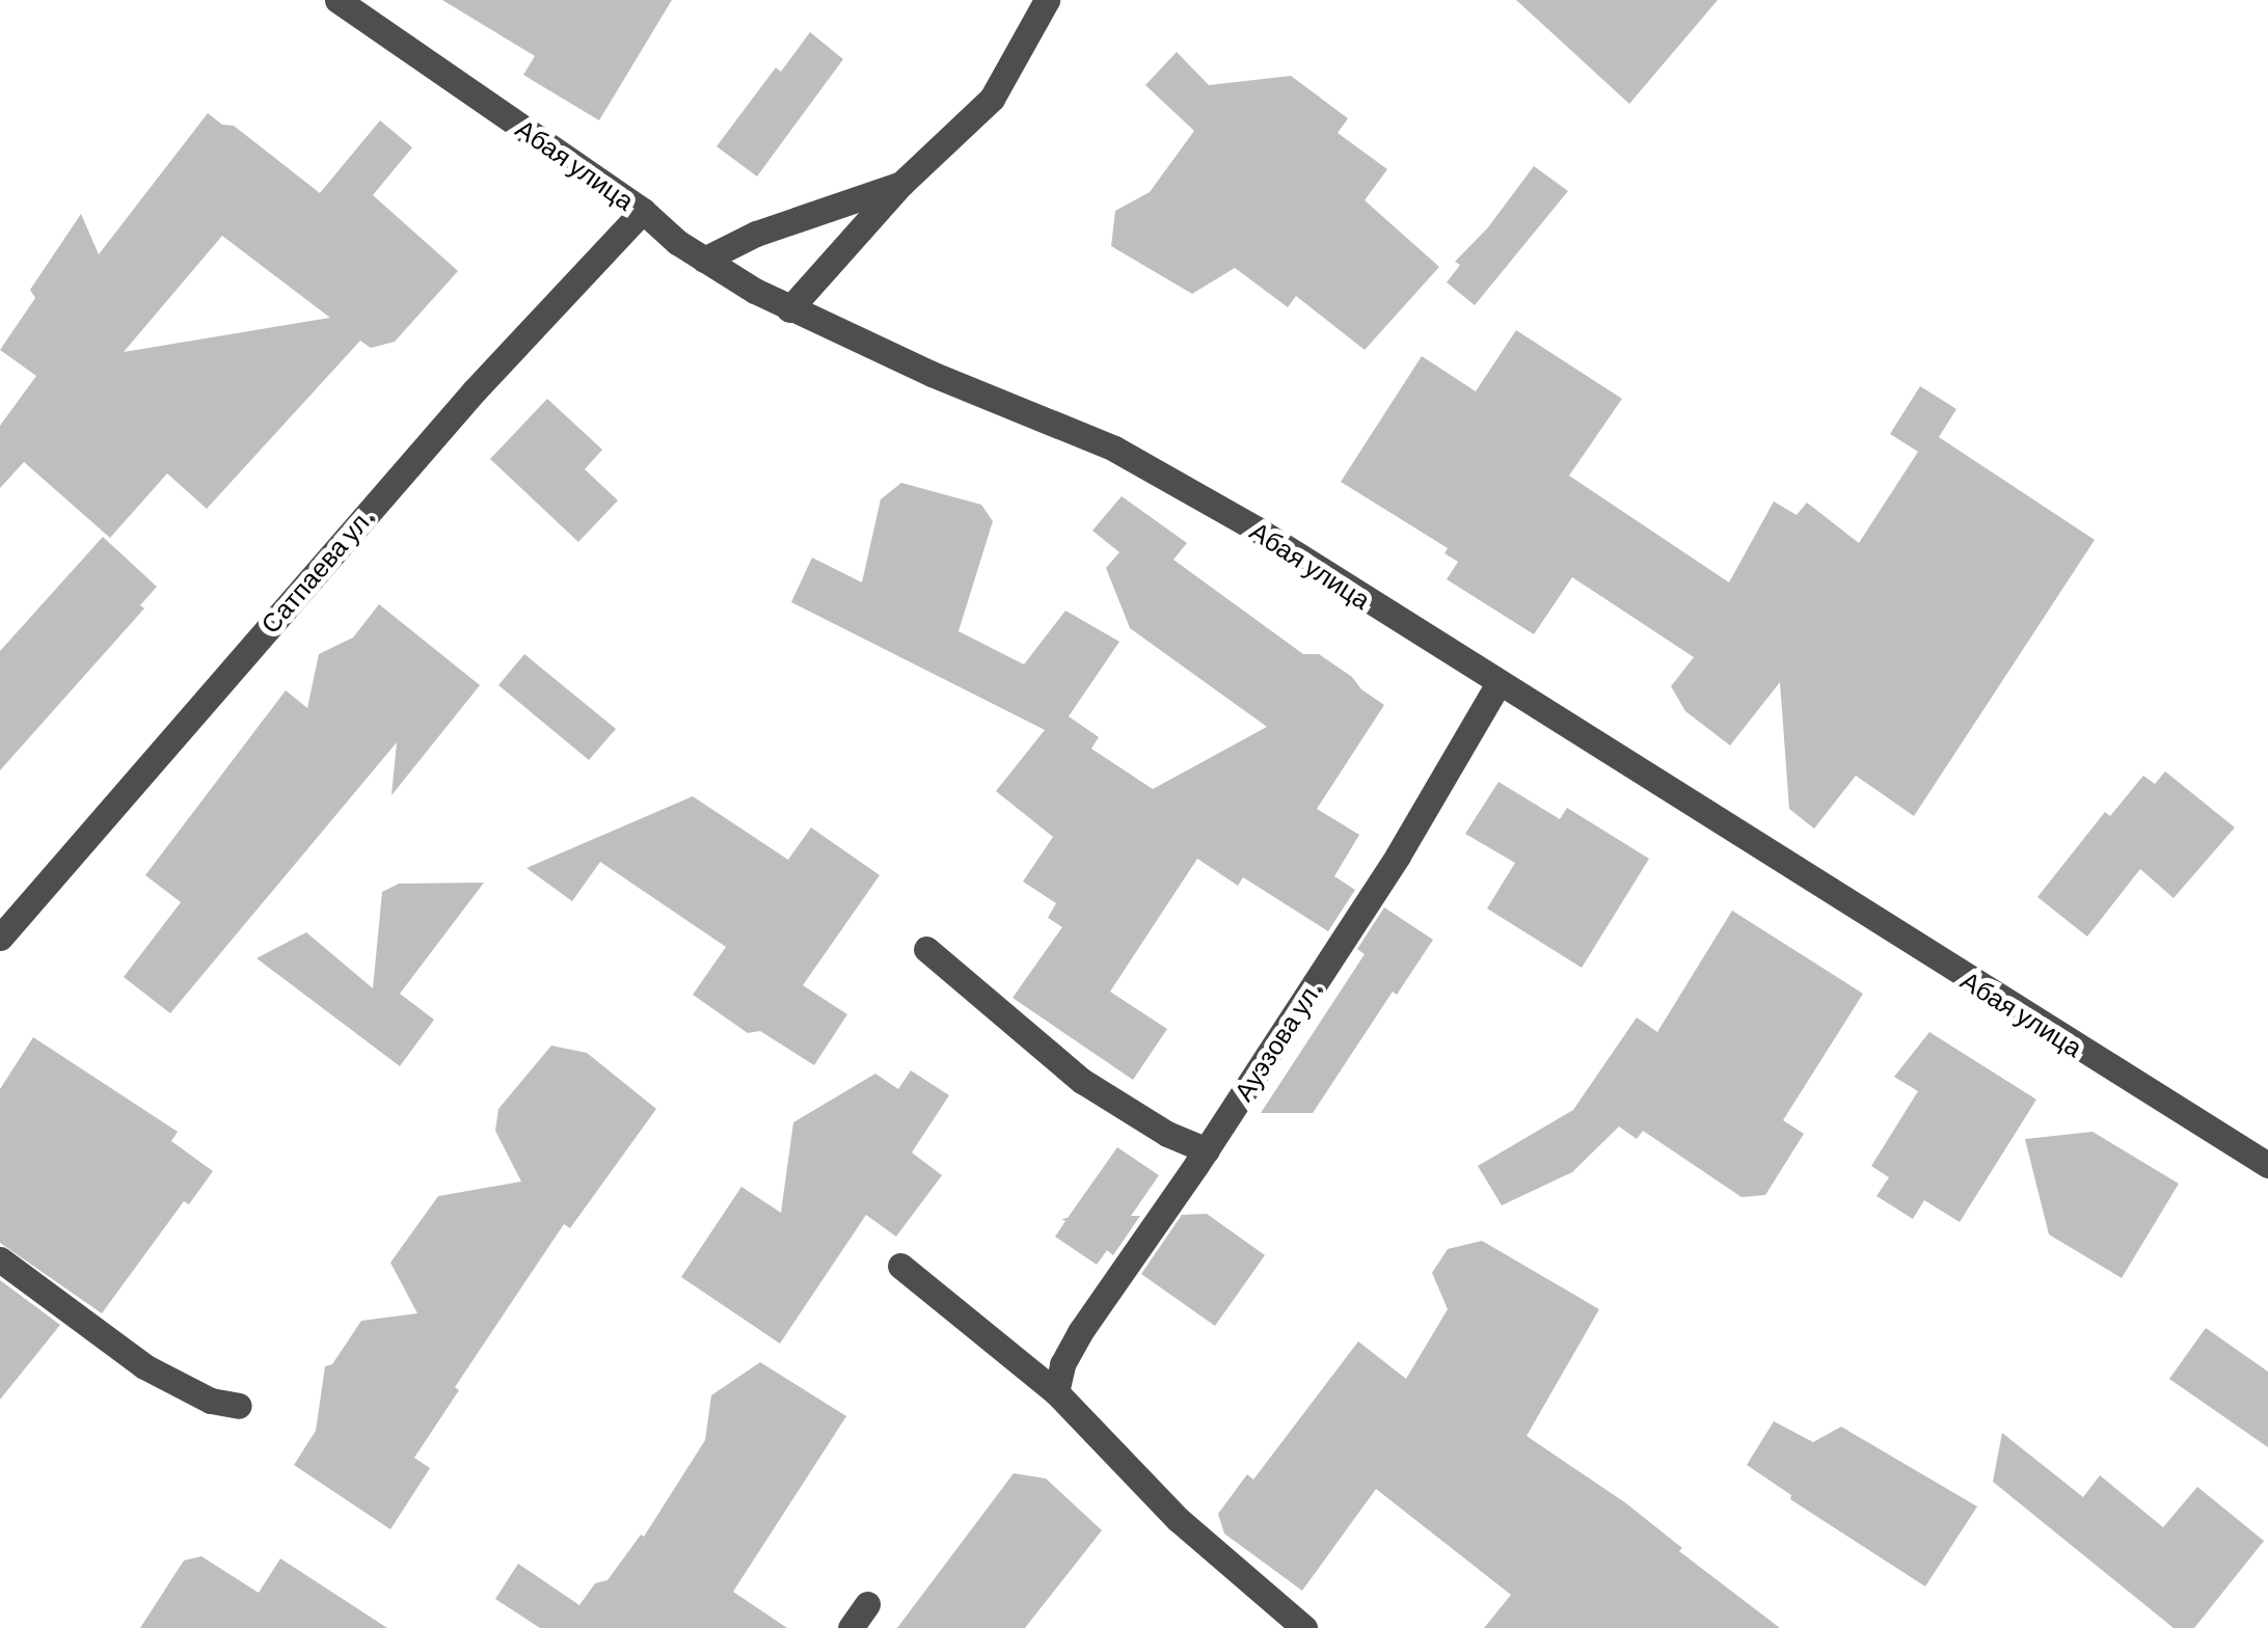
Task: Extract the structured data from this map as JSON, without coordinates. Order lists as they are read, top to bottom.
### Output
{
  "streets": {
    "street": ["Абая улица", "Сатпаева ул.", "Ауэзова ул."]
  },
  "crossings": [
    ["Абая улица", "Сатпаева ул."],
    ["Абая улица", "Ауэзова ул."]
  ]
}
